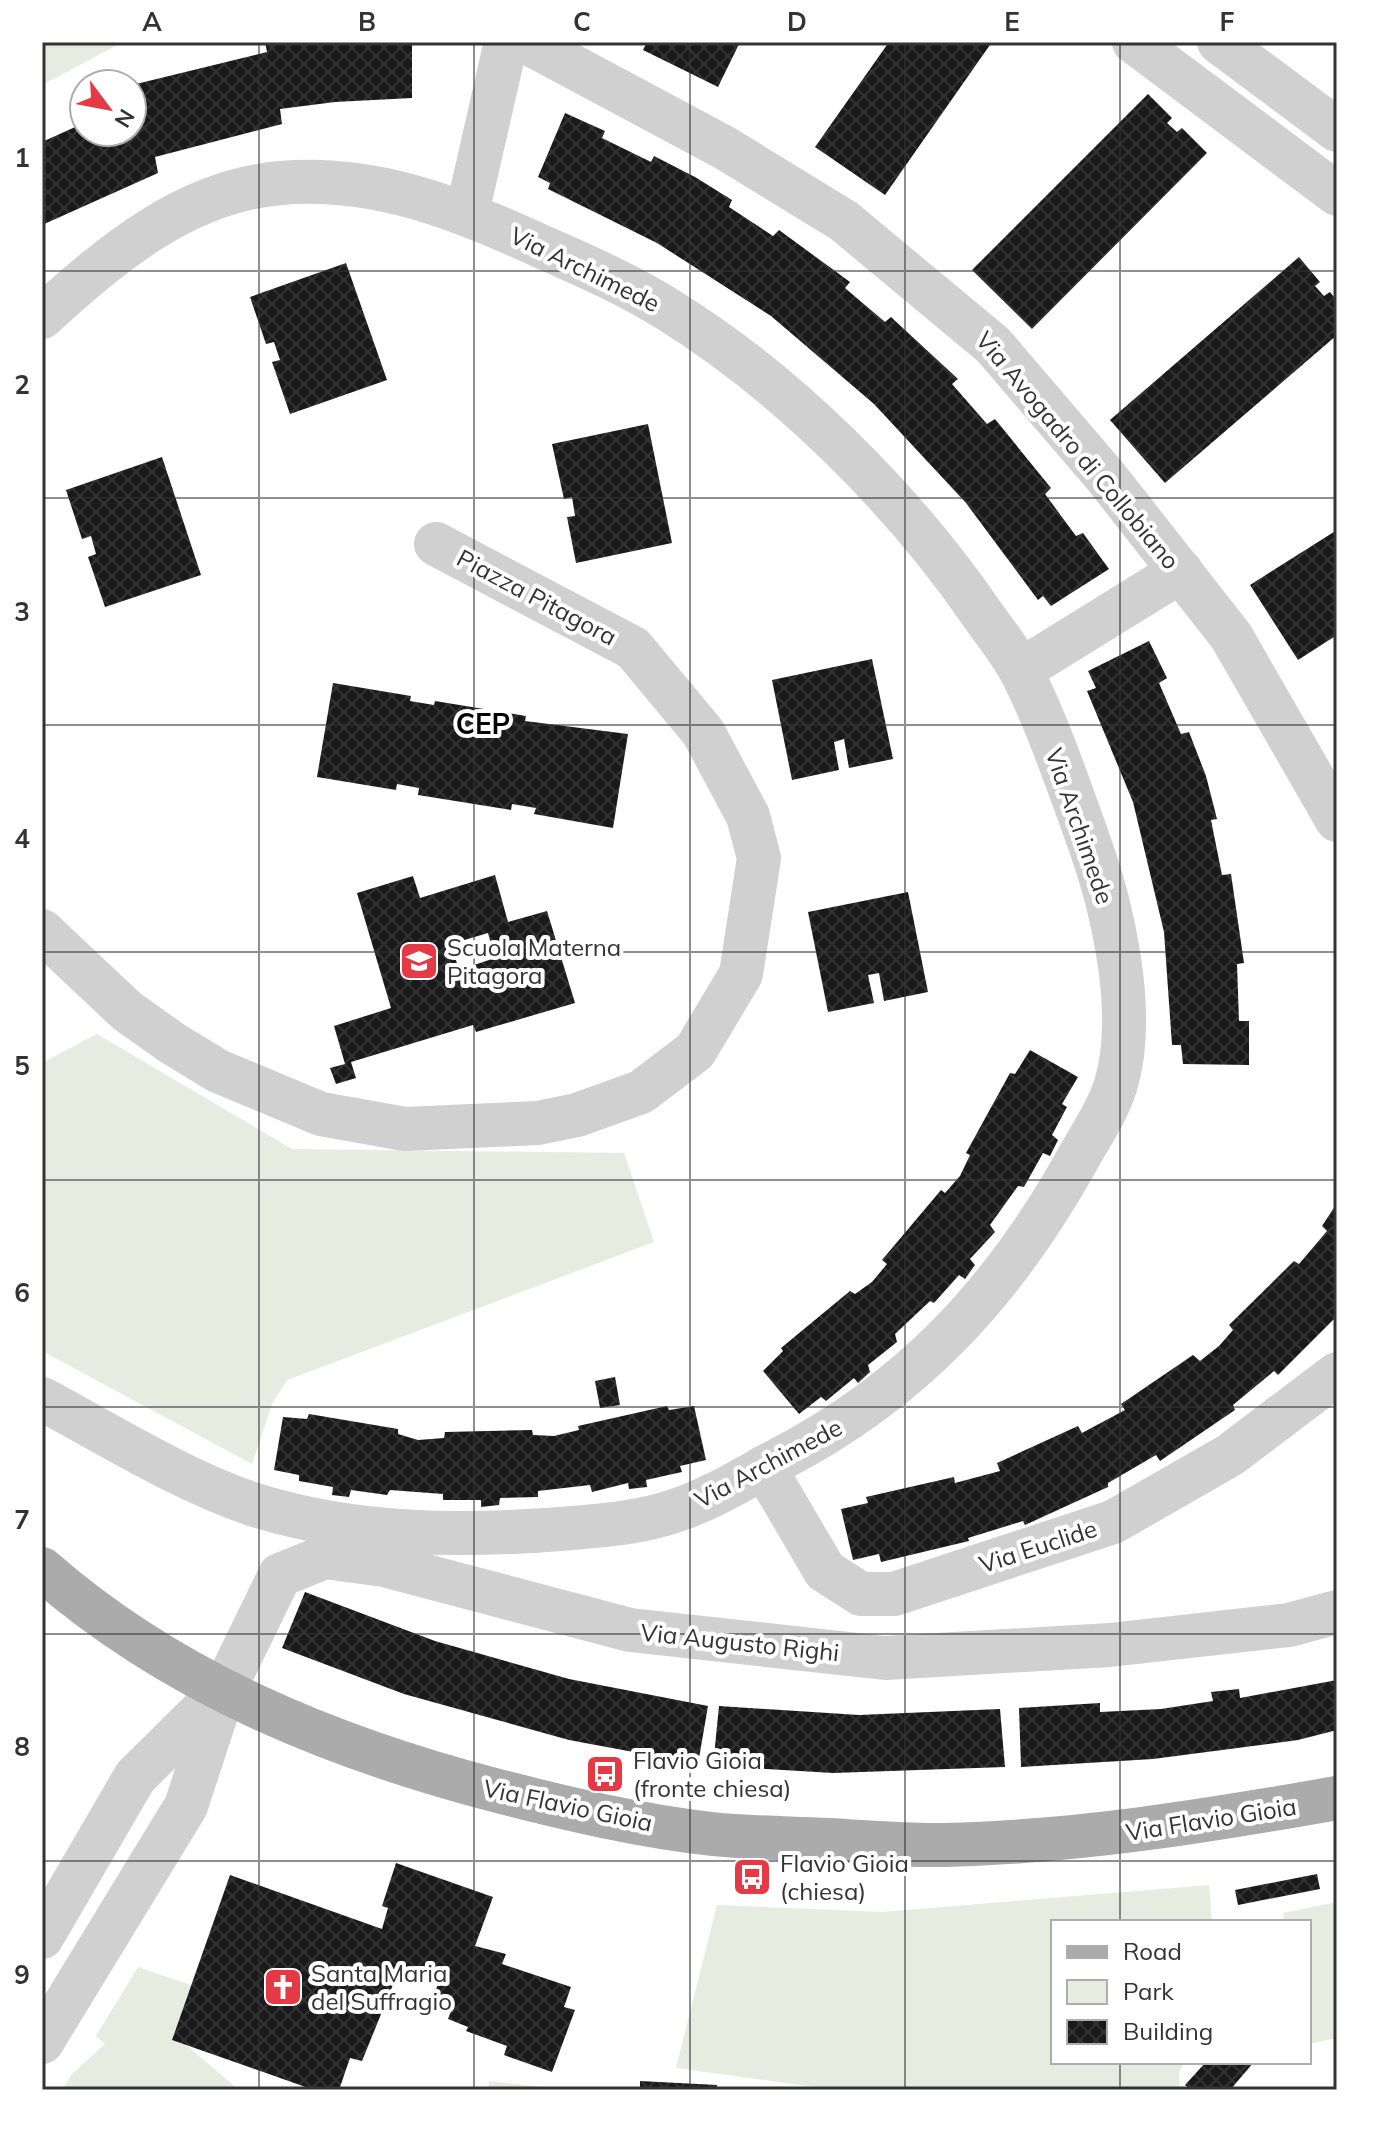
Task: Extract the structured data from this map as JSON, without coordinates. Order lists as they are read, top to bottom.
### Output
{
  "streets": {
    "main road": ["Via Flavio Gioia"],
    "street": [
      "Via Archimede",
      "Via Avogadro di Collobiano",
      "Piazza Pitagora",
      "Via Euclide",
      "Via Augusto Righi"
    ]
  },
  "crossings": [
    ["Via Archimede", "Via Euclide"],
    ["Via Augusto Righi", "Via Flavio Gioia"]
  ],
  "districts": ["CEP"],
  "places": {
    "school or university": ["Scuola Materna Pitagora"],
    "bus stop": ["Flavio Gioia (fronte chiesa)", "Flavio Gioia (chiesa)"],
    "church": ["Santa Maria del Suffragio"]
  },
  "legend": ["Road", "Park", "Building"],
  "north": "bottom right",
  "grid": {
    "columns": [
      "A",
      "B",
      "C",
      "D",
      "E",
      "F"
    ],
    "rows": [
      "1",
      "2",
      "3",
      "4",
      "5",
      "6",
      "7",
      "8",
      "9"
    ]
  }
}
